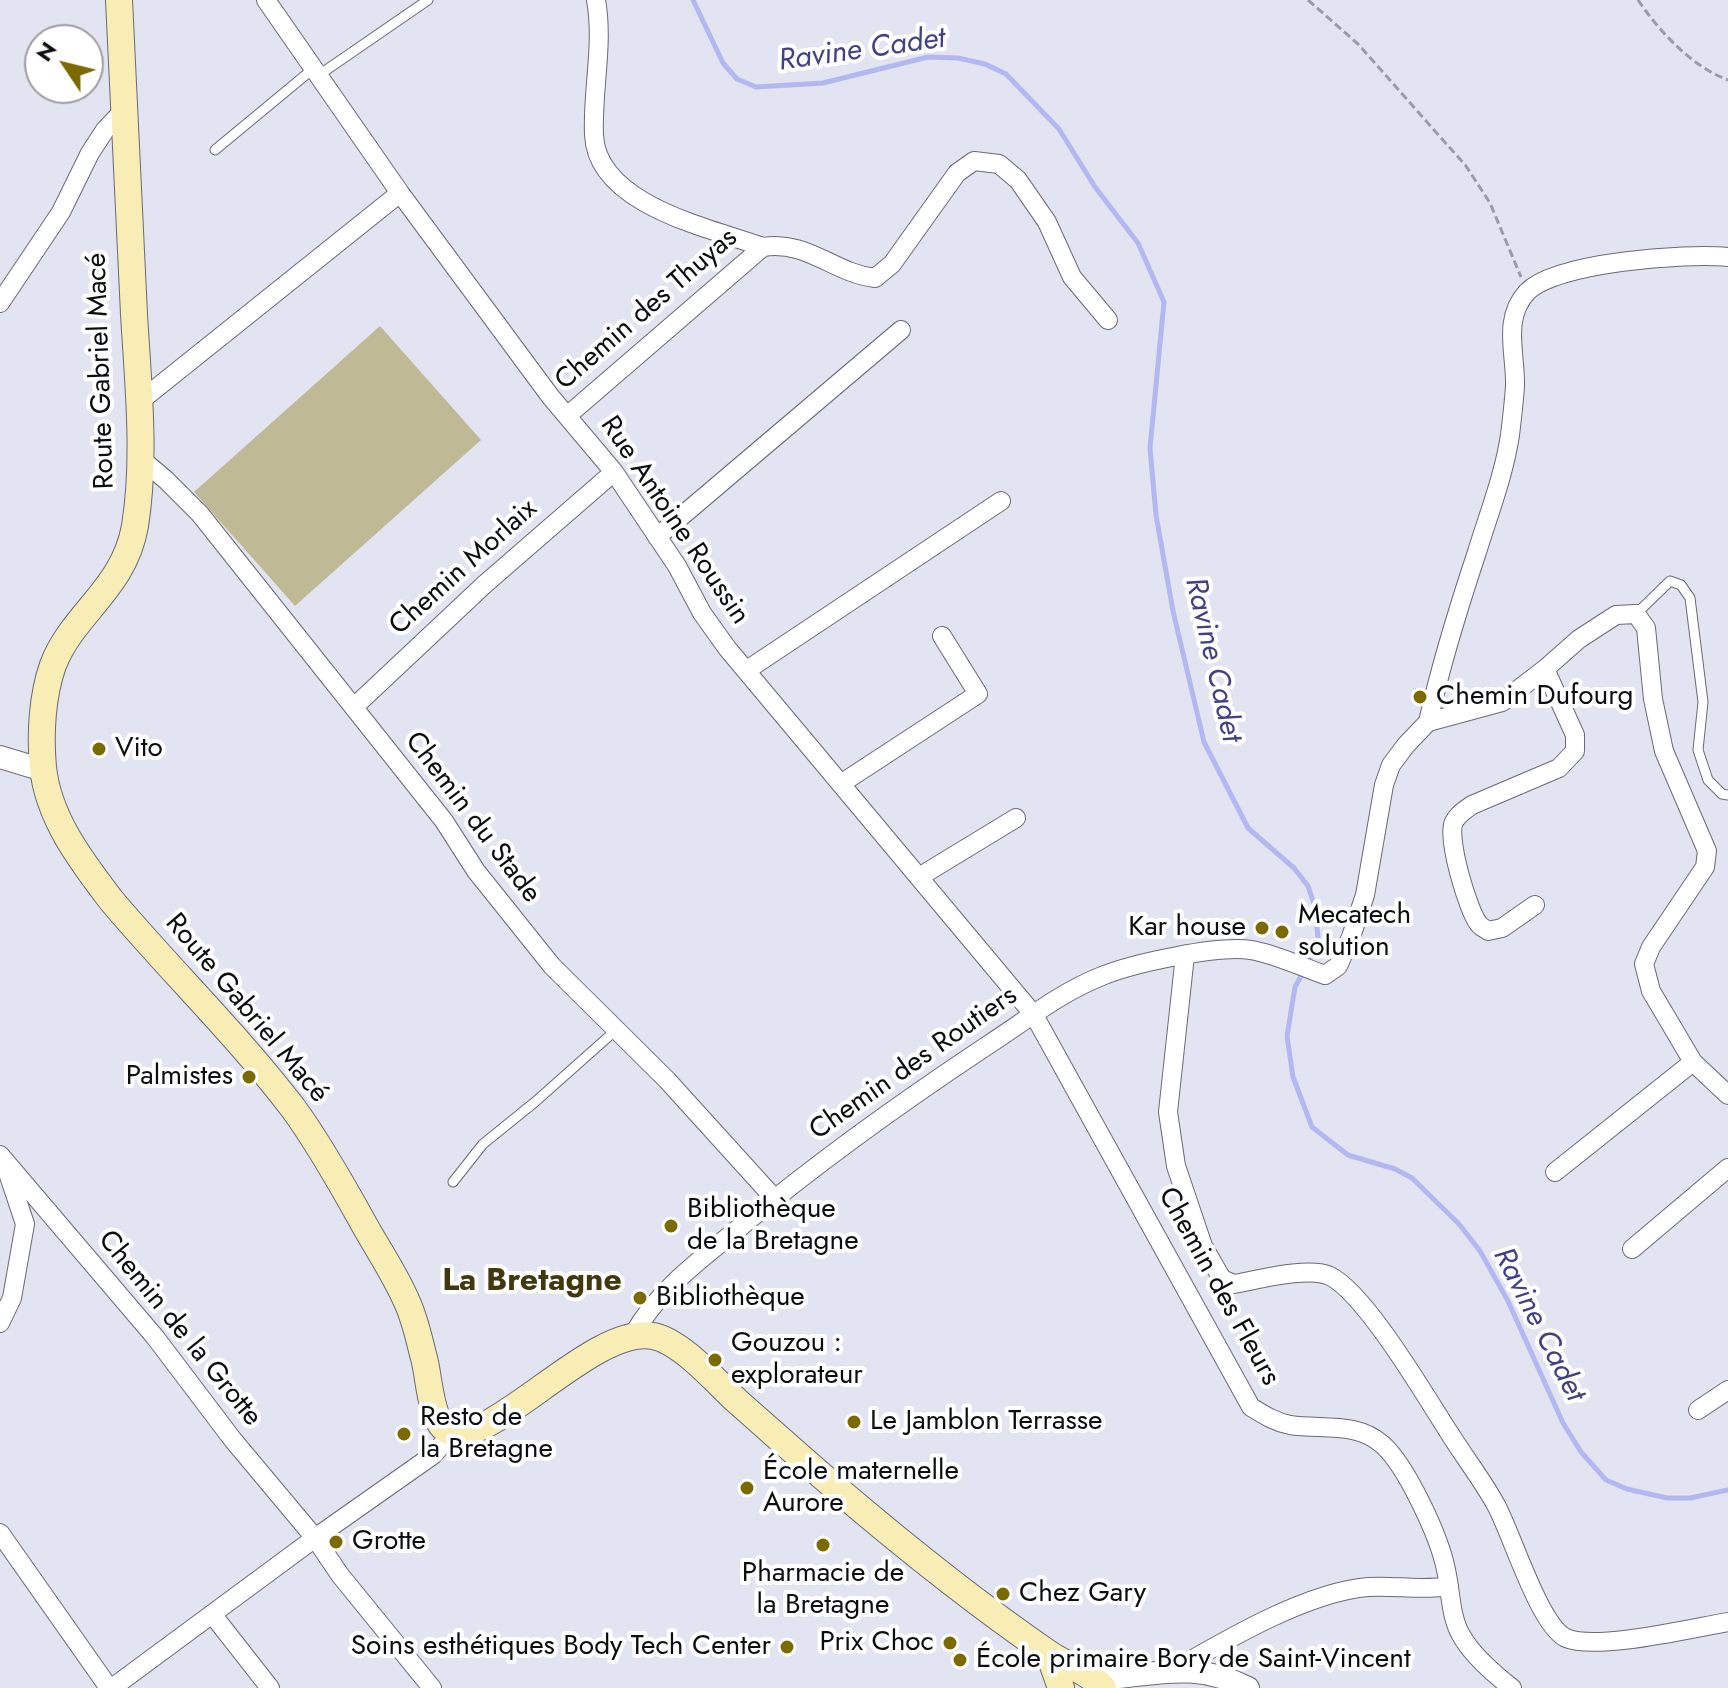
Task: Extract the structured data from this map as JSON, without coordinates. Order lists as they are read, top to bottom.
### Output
{
  "streets": {
    "main road": ["Route Gabriel Macé"],
    "street": [
      "Chemin des Thuyas",
      "Rue Antoine Roussin",
      "Chemin Morlaix",
      "Chemin du Stade",
      "Chemin des Routiers",
      "Chemin des Fleurs",
      "Chemin de la Grotte"
    ]
  },
  "crossings": [
    ["Chemin des Thuyas", "Rue Antoine Roussin"],
    ["Route Gabriel Macé", "Chemin du Stade"],
    ["Rue Antoine Roussin", "Chemin Morlaix"],
    ["Rue Antoine Roussin", "Chemin des Routiers"],
    ["Rue Antoine Roussin", "Chemin des Fleurs"],
    ["Chemin Morlaix", "Chemin du Stade"],
    ["Chemin du Stade", "Chemin des Routiers"],
    ["Chemin des Routiers", "Chemin des Fleurs"]
  ],
  "districts": ["La Bretagne"],
  "water": ["Ravine Cadet"],
  "places": [
    "Chemin Dufourg",
    "Vito",
    "Kar house",
    "Mecatech solution",
    "Palmistes",
    "Bibliothèque de la Bretagne",
    "Bibliothèque",
    "Gouzou : explorateur",
    "Le Jamblon Terrasse",
    "Resto de la Bretagne",
    "École maternelle Aurore",
    "Grotte",
    "Pharmacie de la Bretagne",
    "Chez Gary",
    "Prix Choc",
    "Soins esthétiques Body Tech Center",
    "École primaire Bory de Saint-Vincent"
  ],
  "north": "top left"
}
